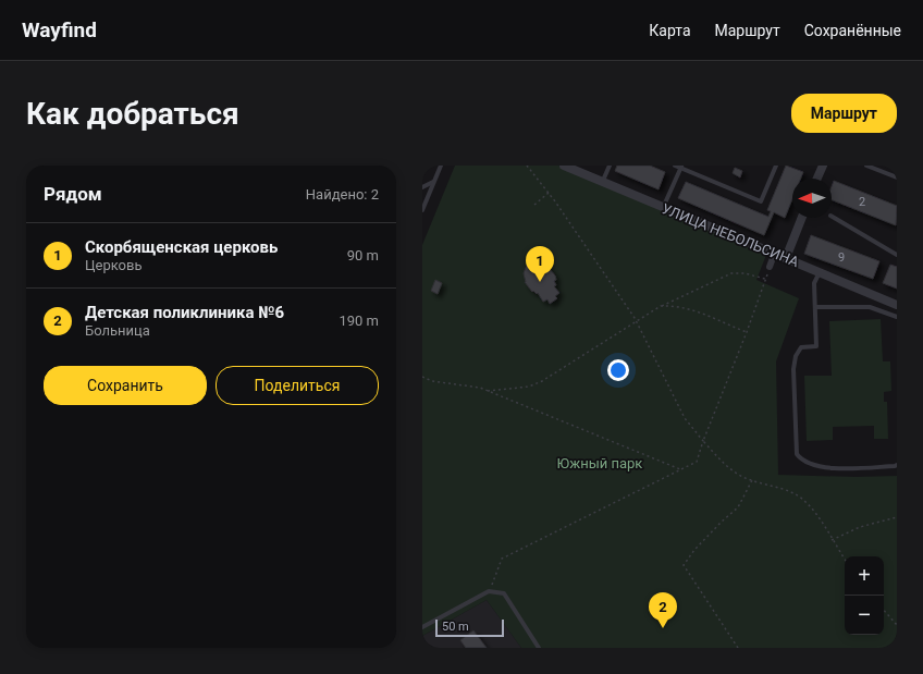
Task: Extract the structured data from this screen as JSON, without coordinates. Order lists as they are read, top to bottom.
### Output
{
  "streets": {
    "street": ["УЛИЦА НЕБОЛЬСИНА"]
  },
  "parks": ["Южный парк"],
  "house_numbers": ["2", "9"],
  "scale_bar": "50 m",
  "north": "left",
  "page": {
    "header": "Wayfind",
    "nav": ["Карта", "Маршрут", "Сохранённые"],
    "buttons": [
      "Маршрут",
      ["Сохранить", "Поделиться"]
    ],
    "title": "Как добраться",
    "heading": ["Рядом", "Найдено: 2"],
    "list": [
      {
        "mark": "1",
        "name": "Скорбященская церковь",
        "note": "Церковь",
        "value": "90 m"
      },
      {
        "mark": "2",
        "name": "Детская поликлиника №6",
        "note": "Больница",
        "value": "190 m"
      }
    ],
    "pins": ["1", "2"],
    "map_buttons": ["+", "−"],
    "scale": "50 m"
  }
}
